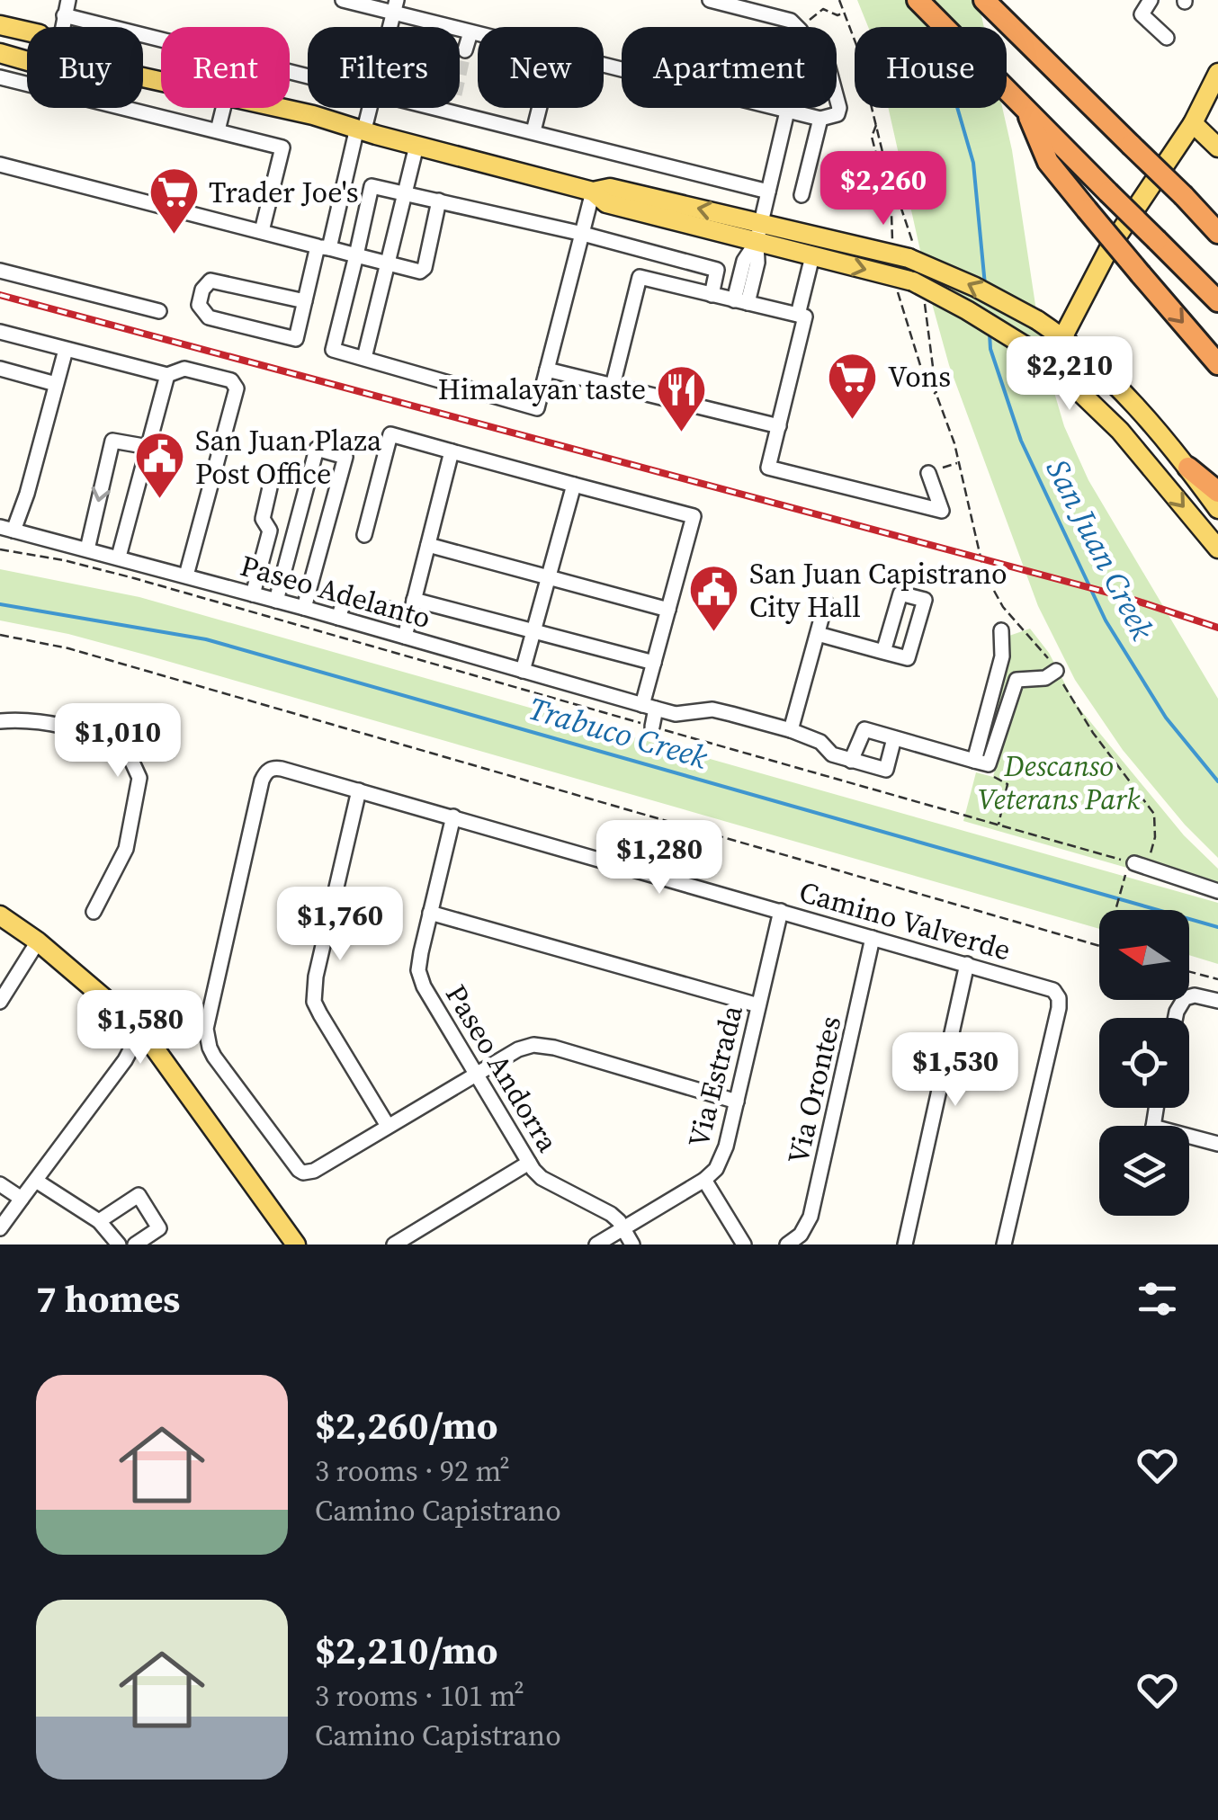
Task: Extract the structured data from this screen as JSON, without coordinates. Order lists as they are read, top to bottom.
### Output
{
  "streets": {
    "street": [
      "Paseo Adelanto",
      "Camino Valverde",
      "Paseo Andorra",
      "Via Estrada",
      "Via Orontes"
    ]
  },
  "crossings": [
    ["Camino Valverde", "Paseo Andorra"],
    ["Camino Valverde", "Via Estrada"],
    ["Camino Valverde", "Via Orontes"],
    ["Paseo Andorra", "Via Estrada"]
  ],
  "water": ["San Juan Creek", "Trabuco Creek"],
  "parks": ["Descanso Veterans Park"],
  "places": {
    "supermarket": ["Trader Joe's", "Vons"],
    "restaurant": ["Himalayan taste"],
    "public building": ["San Juan Plaza Post Office", "San Juan Capistrano City Hall"]
  },
  "north": "left",
  "page": {
    "chip": [
      "Buy",
      "Rent",
      "Filters",
      "New",
      "Apartment",
      "House"
    ],
    "price": [
      "$2,260",
      "$2,210",
      "$1,010",
      "$1,280",
      "$1,760",
      "$1,580",
      "$1,530"
    ],
    "heading": "7 homes",
    "list": [
      {
        "name": "$2,260/mo",
        "note": "3 rooms · 92 m² · Camino Capistrano"
      },
      {
        "name": "$2,210/mo",
        "note": "3 rooms · 101 m² · Camino Capistrano"
      }
    ]
  }
}
